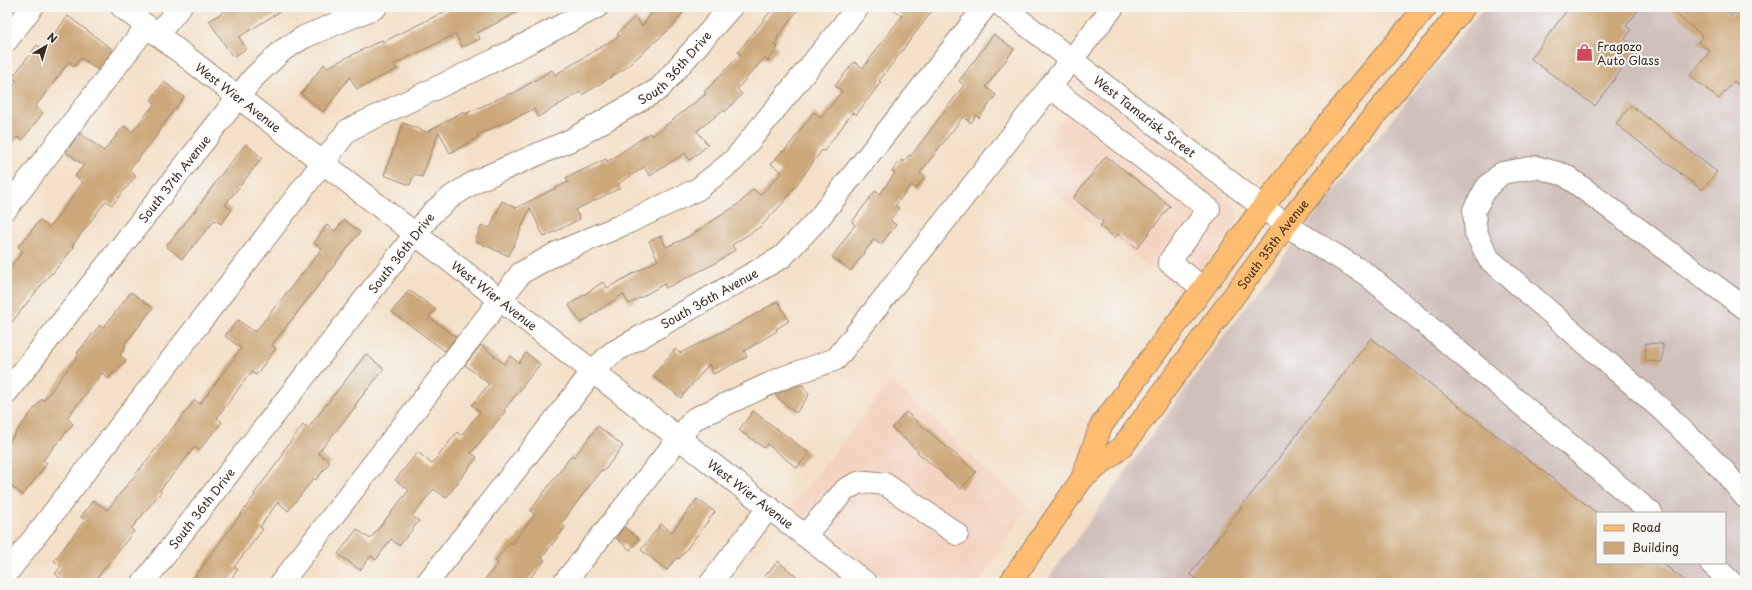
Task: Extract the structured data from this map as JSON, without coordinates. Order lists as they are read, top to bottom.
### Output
{
  "streets": {
    "main road": ["South 35th Avenue"],
    "street": [
      "South 36th Drive",
      "West Wier Avenue",
      "West Tamarisk Street",
      "South 37th Avenue",
      "South 36th Avenue"
    ]
  },
  "crossings": [
    ["South 36th Drive", "West Wier Avenue"],
    ["West Wier Avenue", "South 37th Avenue"],
    ["West Wier Avenue", "South 36th Avenue"],
    ["West Tamarisk Street", "South 35th Avenue"]
  ],
  "places": {
    "shop": ["Fragozo Auto Glass"]
  },
  "legend": ["Road", "Building"],
  "north": "top right"
}
